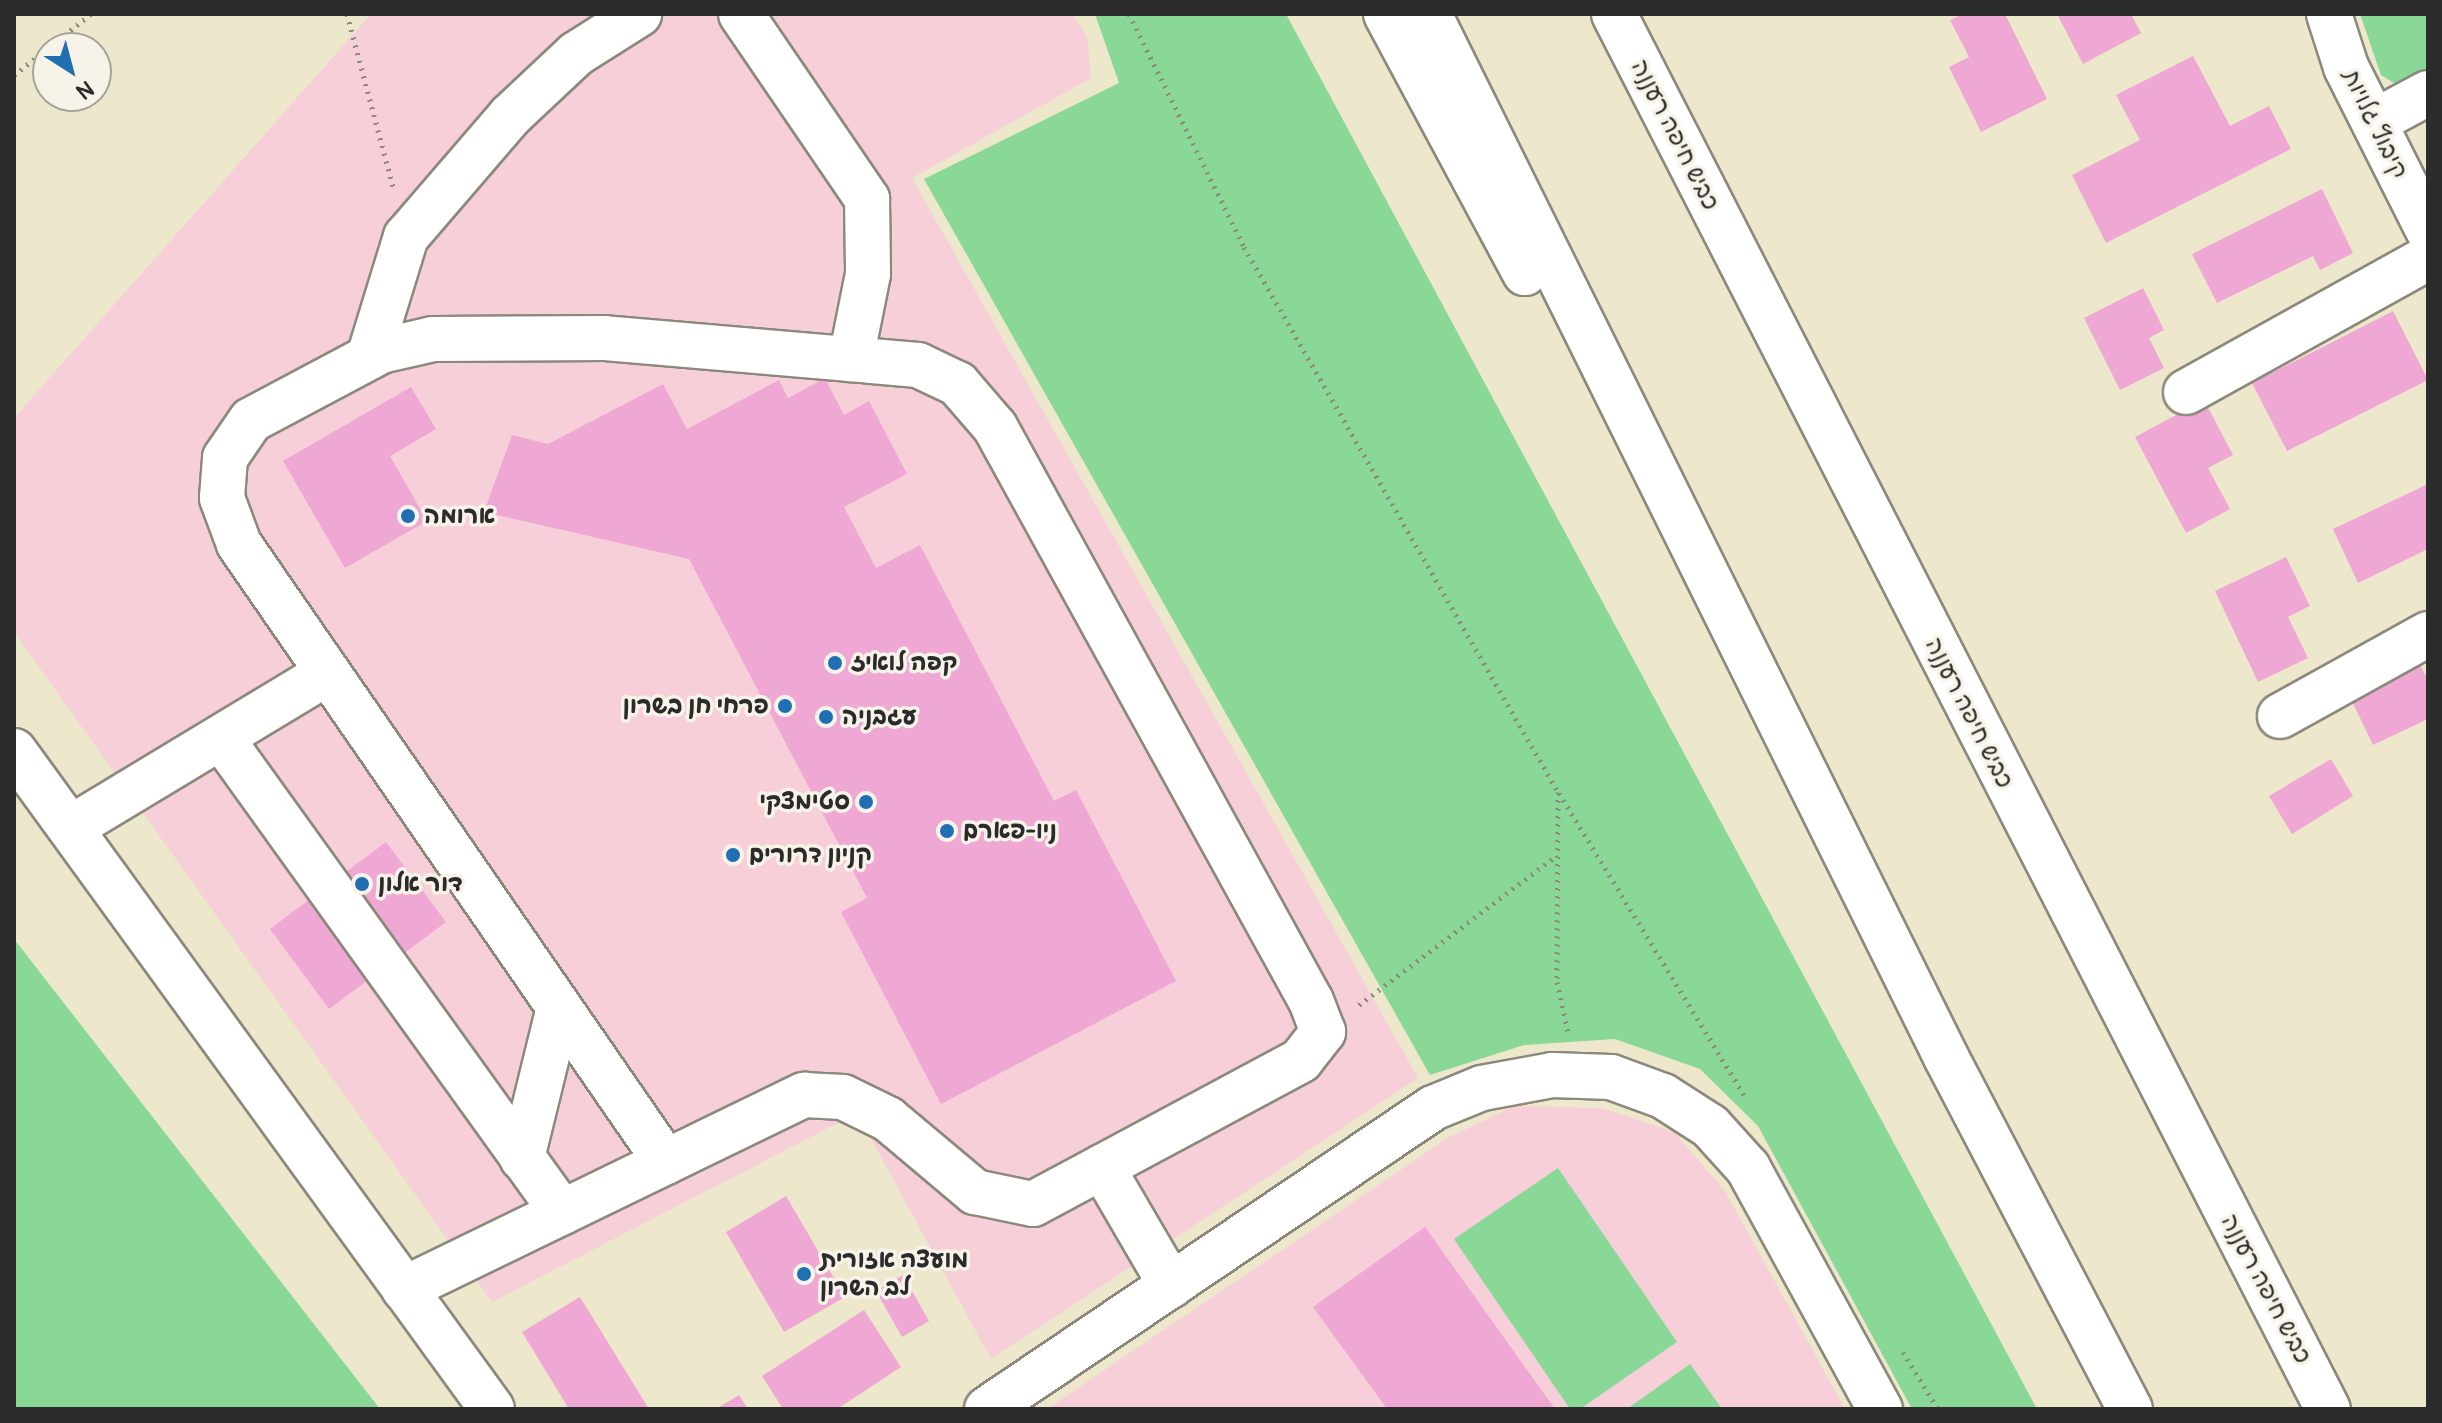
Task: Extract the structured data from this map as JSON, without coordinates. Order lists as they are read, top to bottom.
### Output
{
  "streets": {
    "main road": ["קיבוץ גלויות", "כביש חיפה רעננה"]
  },
  "places": [
    "ארומה",
    "קפה לואיז",
    "פרחי חן בשרון",
    "עגבניה",
    "סטימצקי",
    "ניו-פארם",
    "קניון דרורים",
    "דור אלון",
    "מועצה אזורית לב השרון"
  ],
  "north": "bottom right"
}
